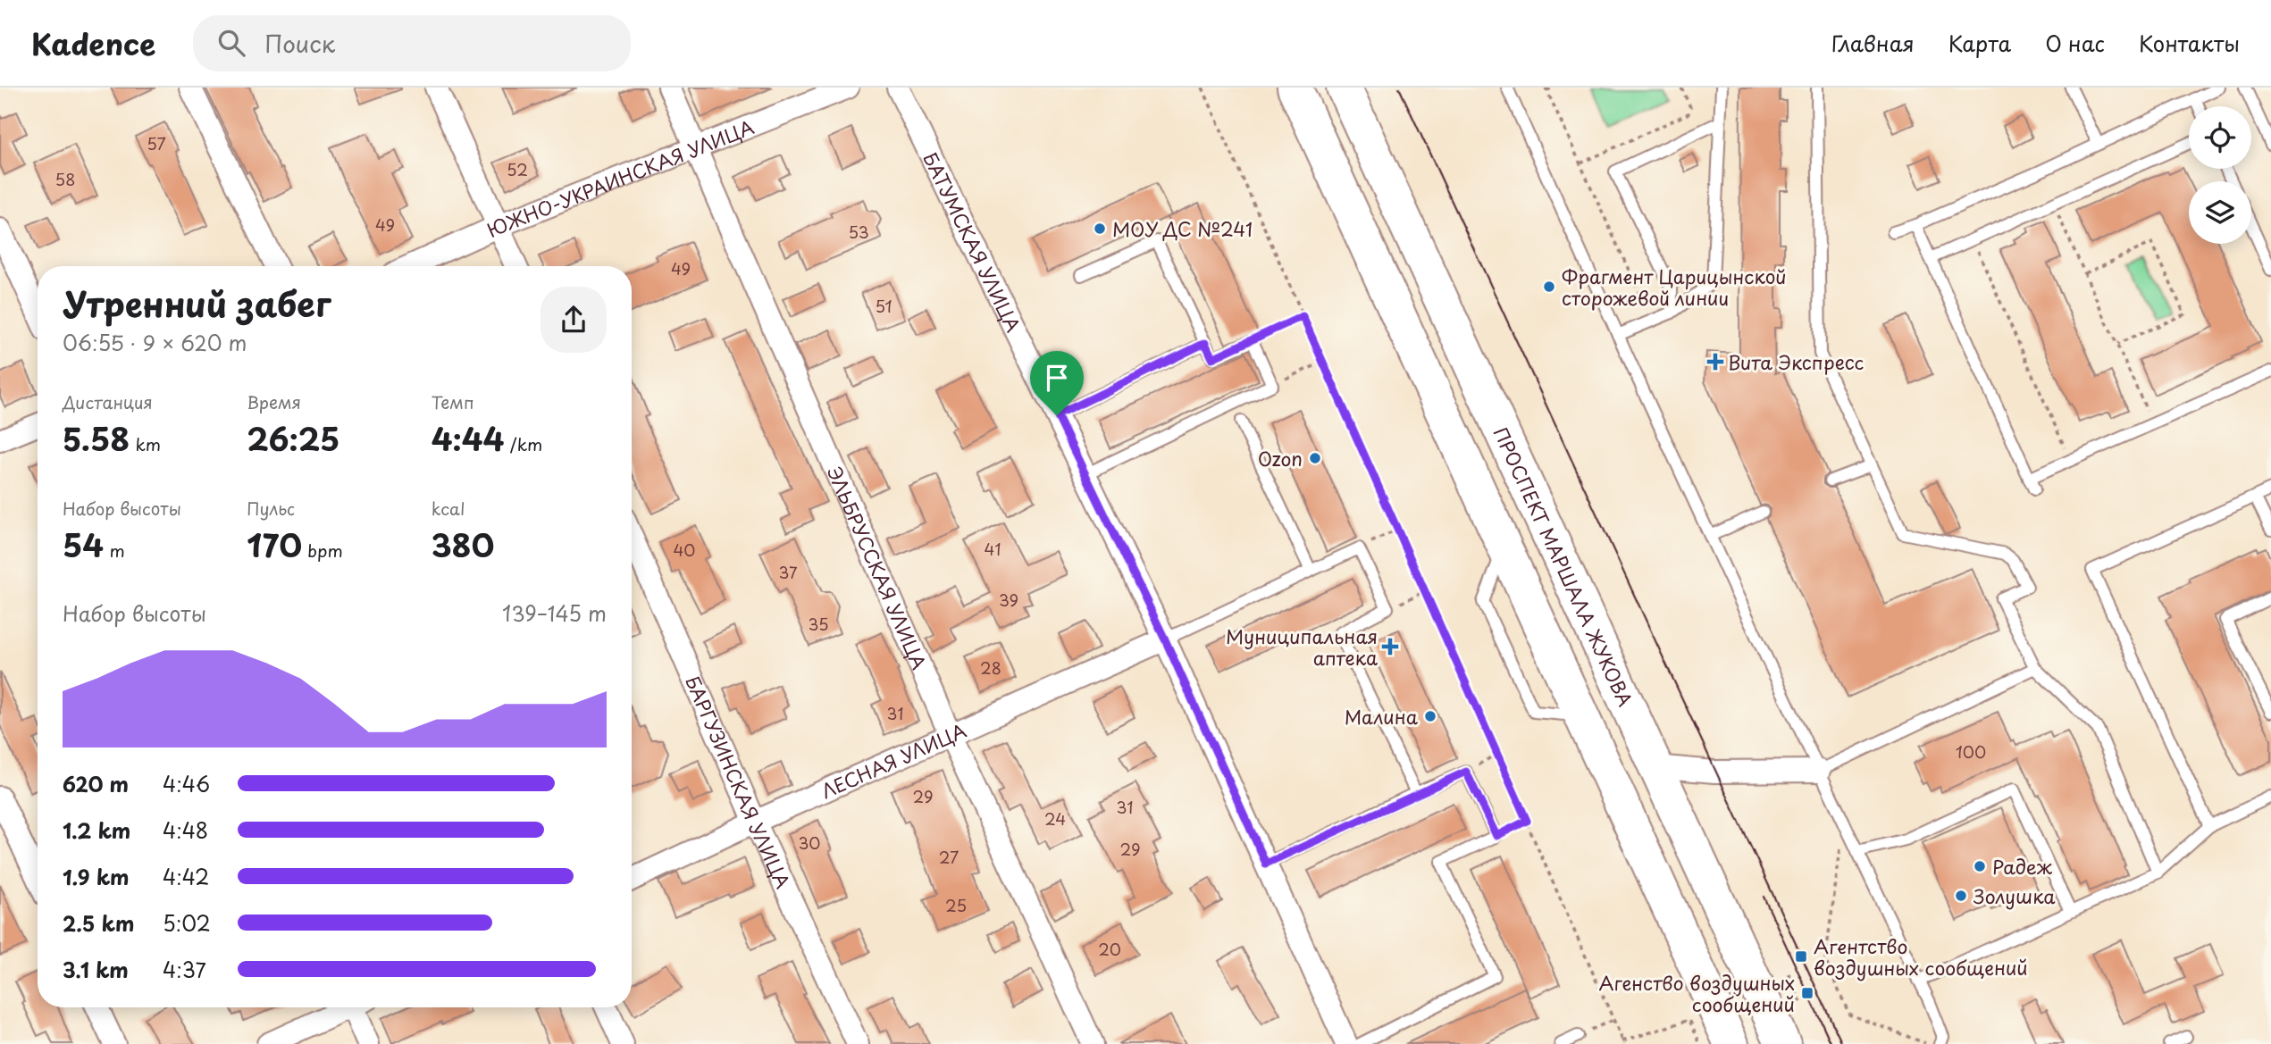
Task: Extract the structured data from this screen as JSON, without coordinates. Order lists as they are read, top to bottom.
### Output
{
  "streets": {
    "highway": ["ПРОСПЕКТ МАРШАЛА ЖУКОВА"],
    "street": [
      "ЮЖНО-УКРАИНСКАЯ УЛИЦА",
      "БАТУМСКАЯ УЛИЦА",
      "ЭЛЬБРУССКАЯ УЛИЦА",
      "ЛЕСНАЯ УЛИЦА",
      "БАРГУЗИНСКАЯ УЛИЦА"
    ]
  },
  "crossings": [
    ["ЮЖНО-УКРАИНСКАЯ УЛИЦА", "ЭЛЬБРУССКАЯ УЛИЦА"],
    ["БАТУМСКАЯ УЛИЦА", "ЛЕСНАЯ УЛИЦА"],
    ["ЭЛЬБРУССКАЯ УЛИЦА", "ЛЕСНАЯ УЛИЦА"],
    ["ЛЕСНАЯ УЛИЦА", "БАРГУЗИНСКАЯ УЛИЦА"]
  ],
  "places": {
    "other": [
      "МОУ ДС №241",
      "Фрагмент Царицынской сторожевой линии",
      "Ozon",
      "Малина",
      "Радеж",
      "Золушка"
    ],
    "health": ["Вита Экспресс", "Муниципальная аптека"],
    "transit": ["Агентство воздушных сообщений", "Агенство воздушных сообщений"]
  },
  "house_numbers": [
    "57",
    "52",
    "58",
    "49",
    "53",
    "49",
    "51",
    "41",
    "40",
    "37",
    "39",
    "35",
    "28",
    "31",
    "100",
    "29",
    "31",
    "24",
    "30",
    "29",
    "27",
    "25",
    "20"
  ],
  "page": {
    "header": "Kadence",
    "search": "Поиск",
    "nav": [
      "Главная",
      "Карта",
      "О нас",
      "Контакты"
    ],
    "heading": ["Утренний забег", "06:55 · 9 × 620 m"],
    "stats": [
      ["Дистанция", "5.58 km"],
      ["Время", "26:25"],
      ["Темп", "4:44 /km"],
      ["Набор высоты", "54 m"],
      ["Пульс", "170 bpm"],
      ["kcal", "380"]
    ],
    "chart": ["Набор высоты", "139–145 m"],
    "list": [
      {
        "name": "620 m",
        "note": "4:46"
      },
      {
        "name": "1.2 km",
        "note": "4:48"
      },
      {
        "name": "1.9 km",
        "note": "4:42"
      },
      {
        "name": "2.5 km",
        "note": "5:02"
      },
      {
        "name": "3.1 km",
        "note": "4:37"
      }
    ]
  }
}
